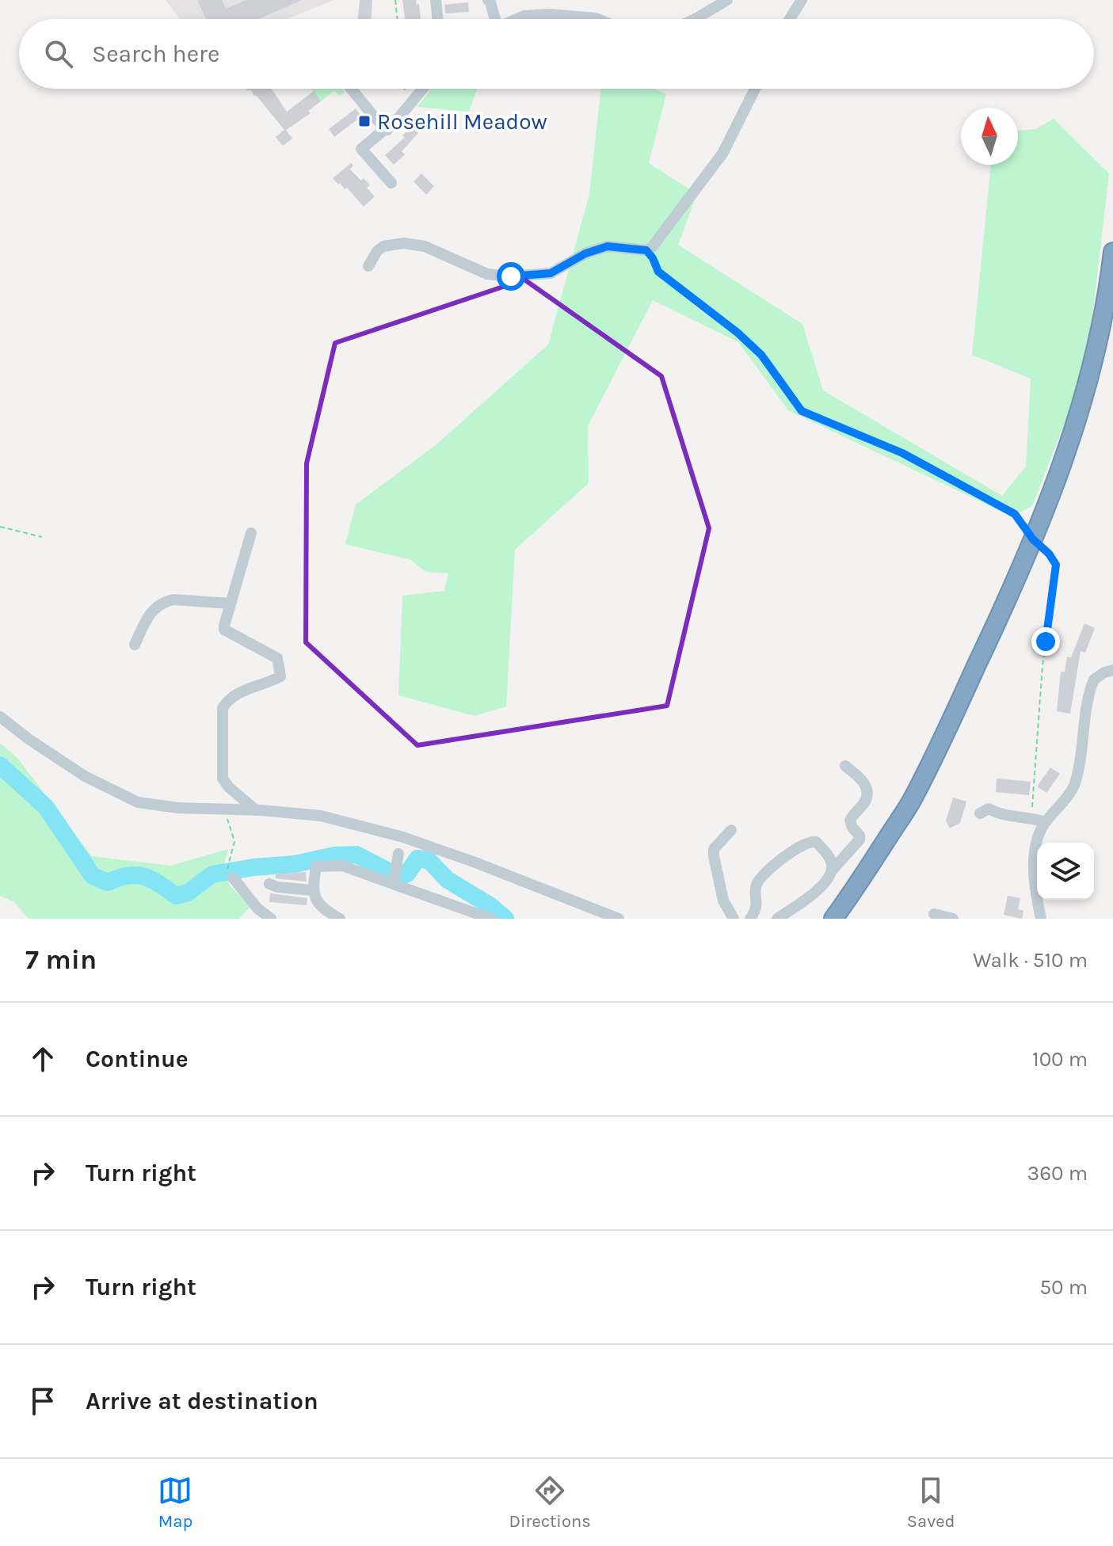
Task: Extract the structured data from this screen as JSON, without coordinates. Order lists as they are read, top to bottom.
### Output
{
  "places": {
    "transit": ["Rosehill Meadow"]
  },
  "north": "top",
  "page": {
    "search": "Search here",
    "heading": ["7 min", "Walk · 510 m"],
    "list": [
      ["Continue", "100 m"],
      ["Turn right", "360 m"],
      ["Turn right", "50 m"],
      "Arrive at destination"
    ],
    "nav": ["Map", "Directions", "Saved"]
  }
}
